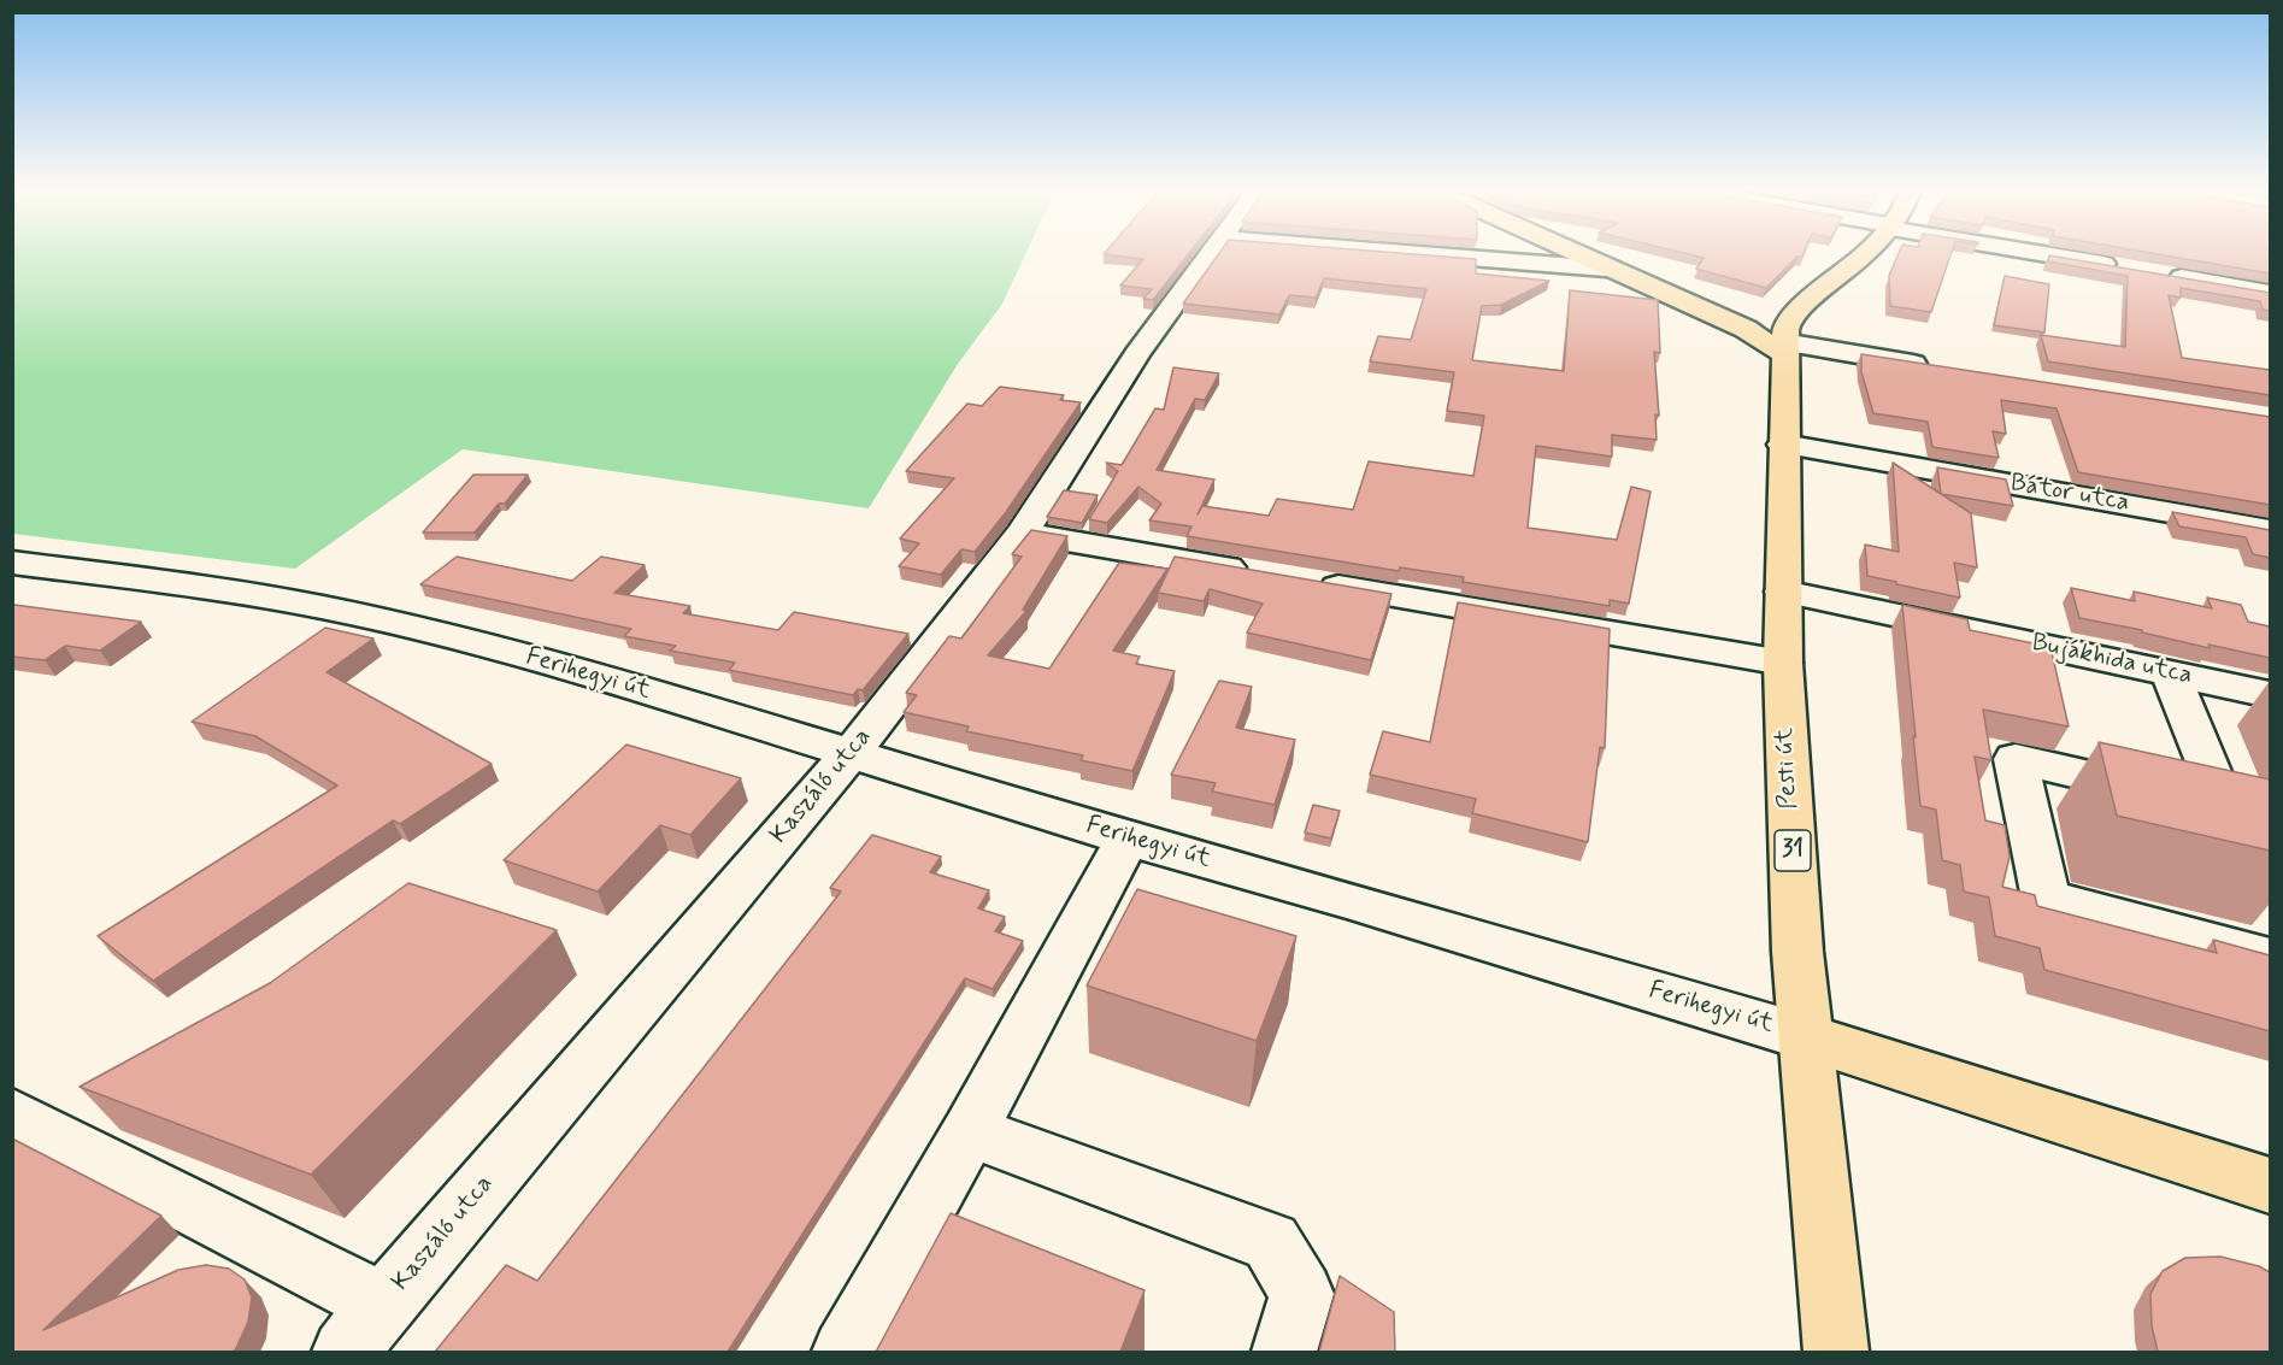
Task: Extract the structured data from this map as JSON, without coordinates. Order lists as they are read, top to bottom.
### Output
{
  "streets": {
    "main road": ["Ferihegyi út", "Pesti út", "31"],
    "street": ["Bátor utca", "Bujákhida utca", "Kaszáló utca"]
  },
  "crossings": [
    ["Bátor utca", "Pesti út"],
    ["Bujákhida utca", "Pesti út"],
    ["Ferihegyi út", "Pesti út"],
    ["Ferihegyi út", "Kaszáló utca"]
  ]
}
